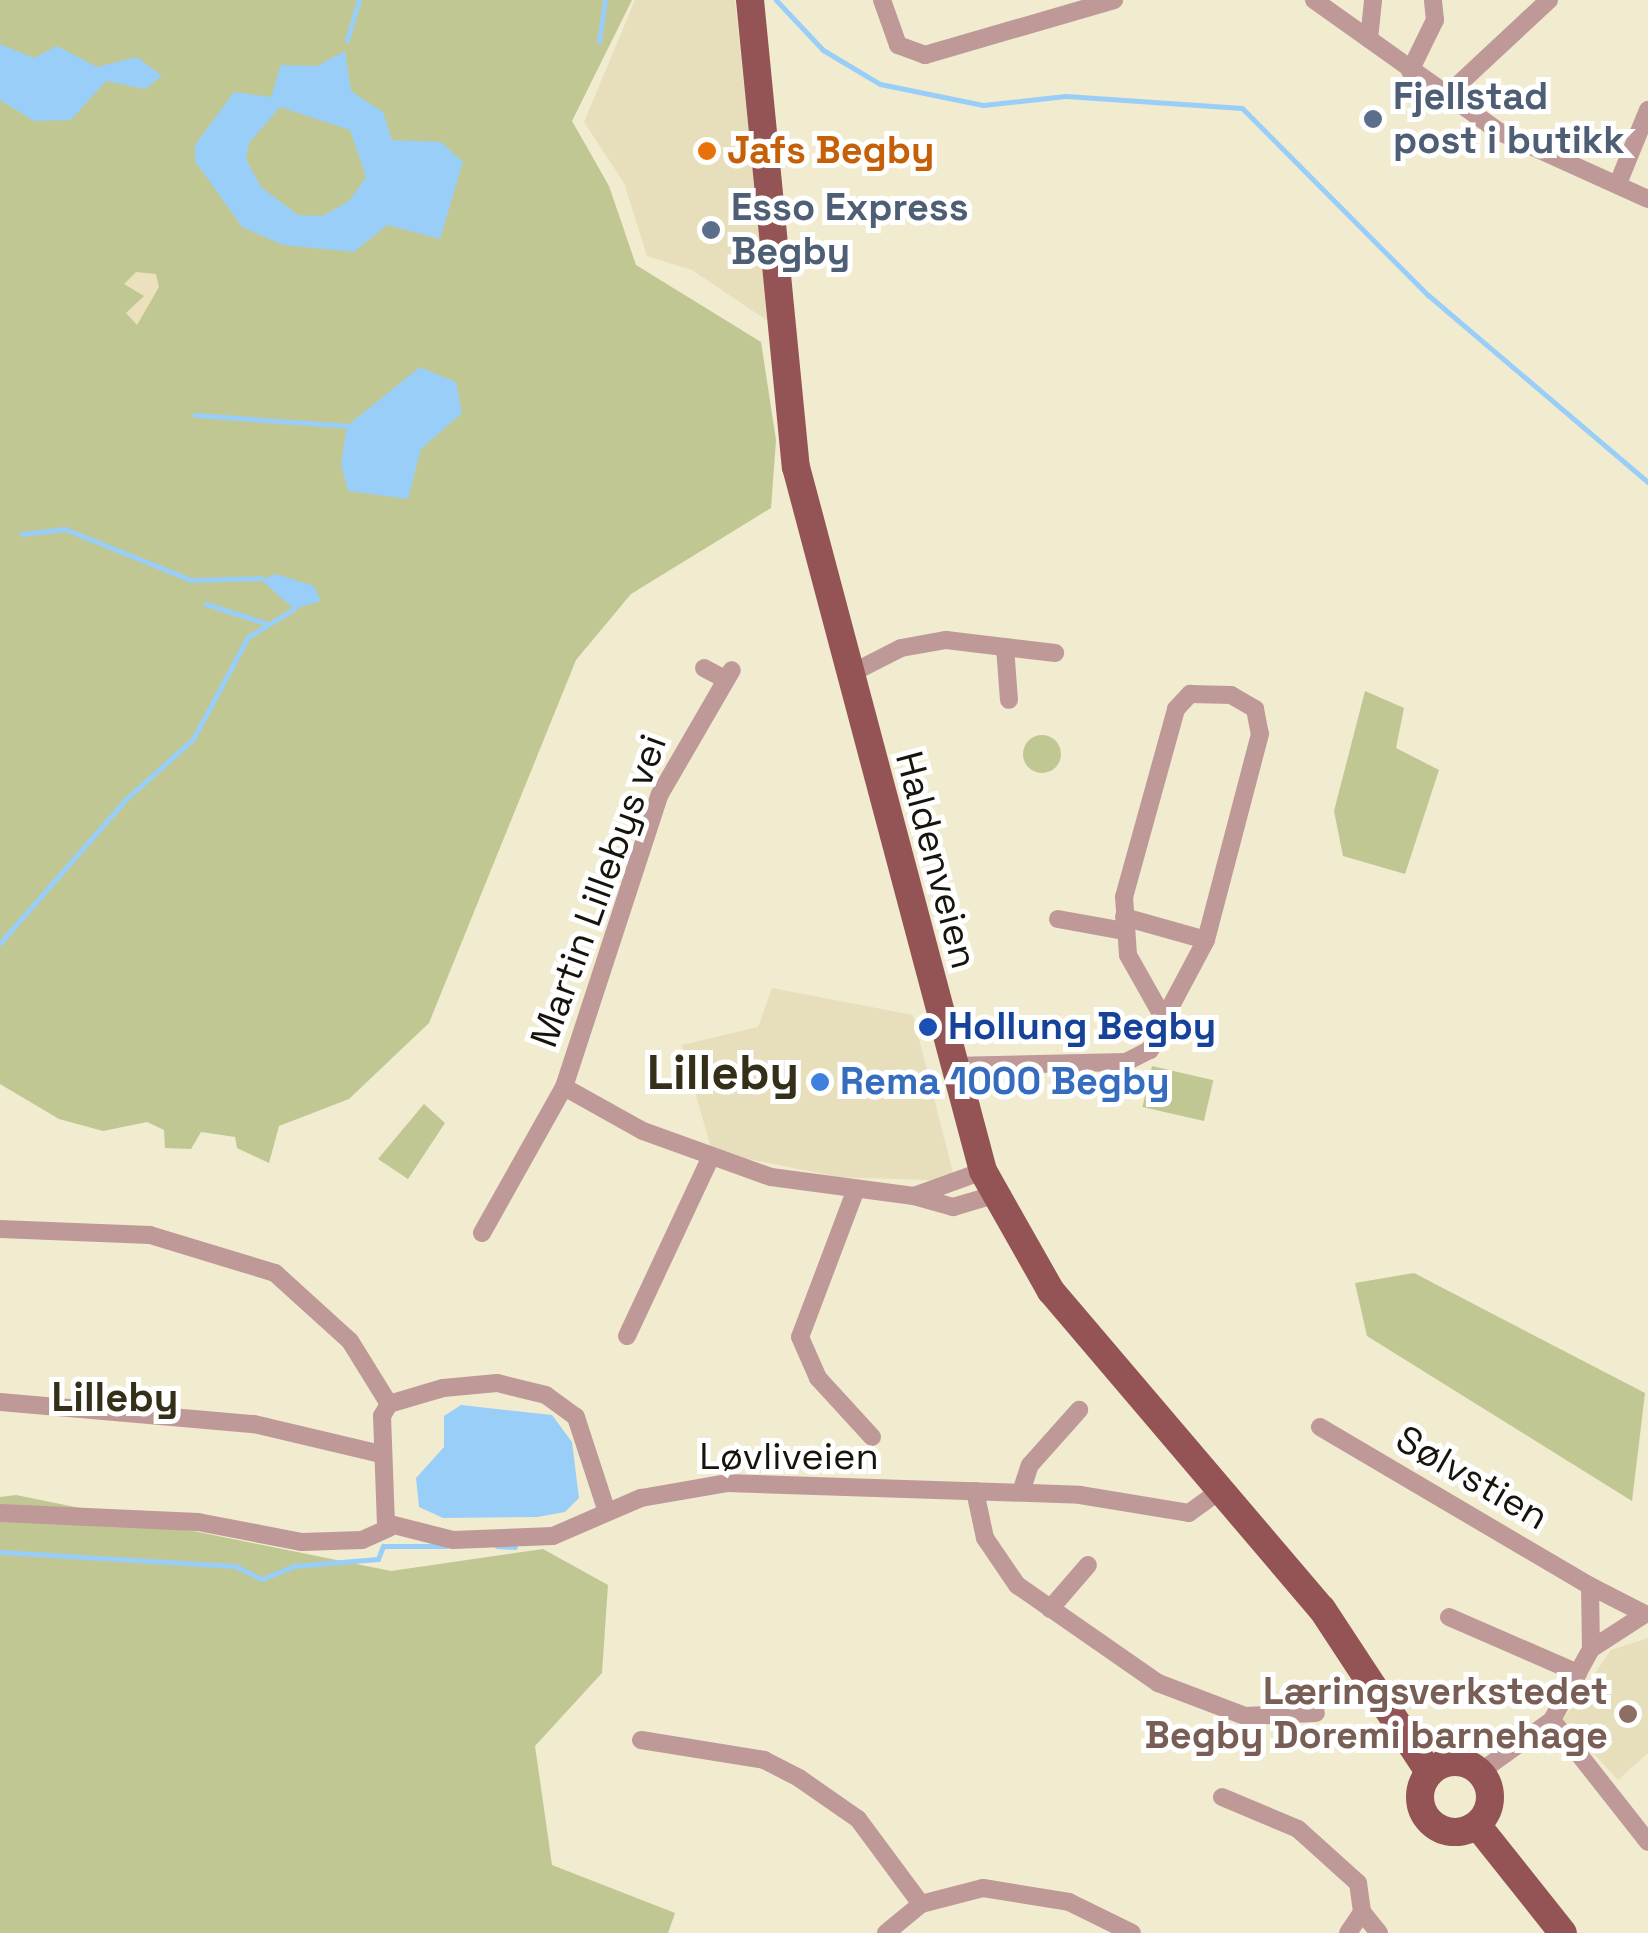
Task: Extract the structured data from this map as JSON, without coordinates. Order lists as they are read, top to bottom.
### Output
{
  "streets": {
    "main road": ["Haldenveien"],
    "street": ["Martin Lillebys vei", "Løvliveien", "Sølvstien"]
  },
  "crossings": [
    ["Haldenveien", "Martin Lillebys vei"],
    ["Haldenveien", "Løvliveien"],
    ["Haldenveien", "Sølvstien"]
  ],
  "districts": ["Lilleby", "Lilleby"],
  "places": [
    "Fjellstad post i butikk",
    "Jafs Begby",
    "Esso Express Begby",
    "Hollung Begby",
    "Rema 1000 Begby",
    "Læringsverkstedet Begby Doremi barnehage"
  ]
}
